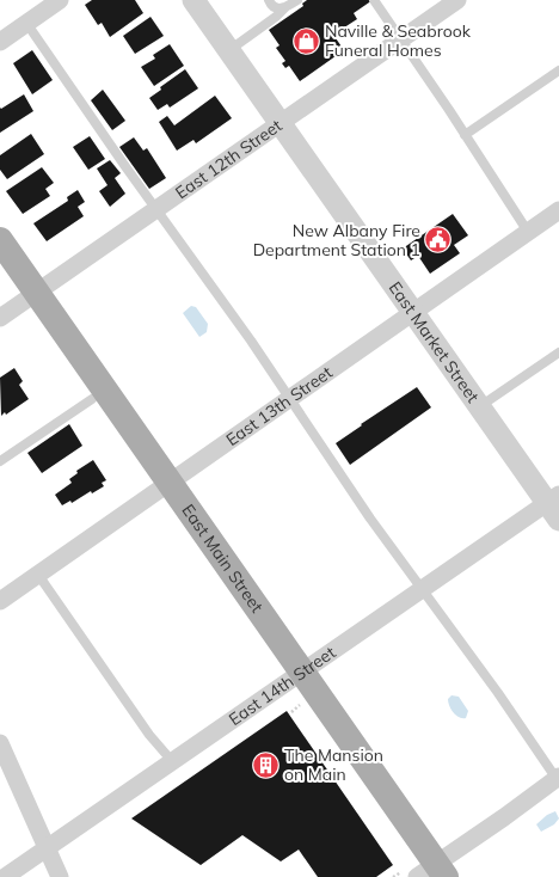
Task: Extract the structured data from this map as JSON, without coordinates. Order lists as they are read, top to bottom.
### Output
{
  "streets": {
    "main road": ["East Main Street"],
    "street": [
      "East 12th Street",
      "East Market Street",
      "East 13th Street",
      "East 14th Street"
    ]
  },
  "crossings": [
    ["East 12th Street", "East Market Street"],
    ["East 12th Street", "East Main Street"],
    ["East Market Street", "East 13th Street"],
    ["East Market Street", "East 14th Street"],
    ["East 13th Street", "East Main Street"],
    ["East Main Street", "East 14th Street"]
  ],
  "places": {
    "shop": ["Naville & Seabrook Funeral Homes"],
    "public building": ["New Albany Fire Department Station 1"],
    "building": ["The Mansion on Main"]
  }
}
